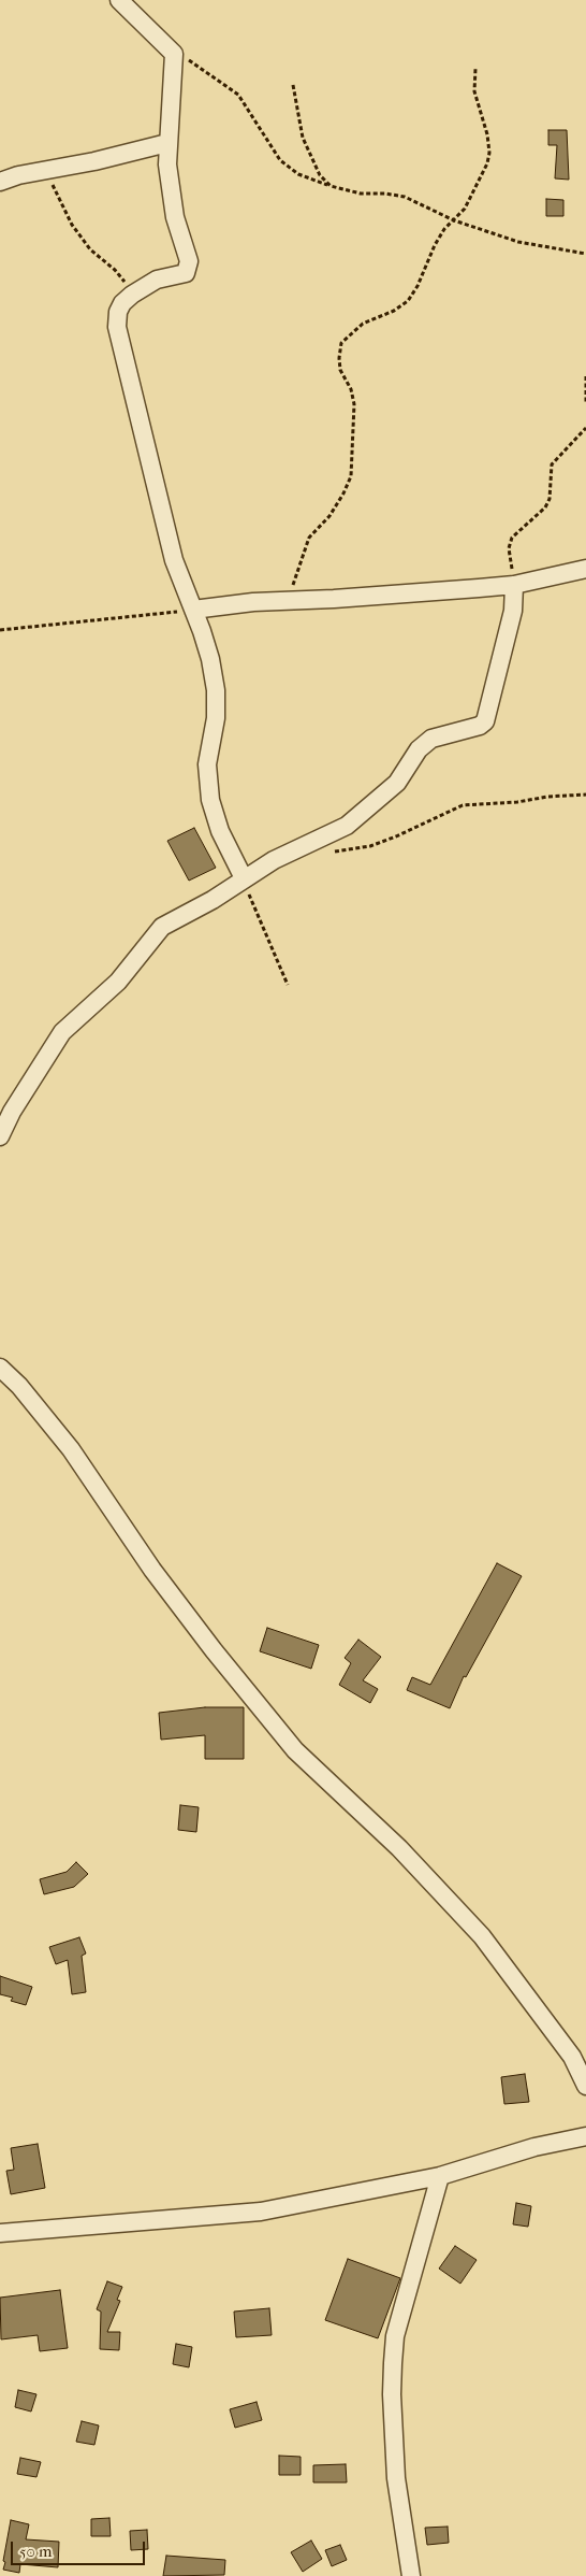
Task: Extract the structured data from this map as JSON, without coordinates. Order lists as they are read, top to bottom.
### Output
{
  "scale_bar": "50 m"
}
